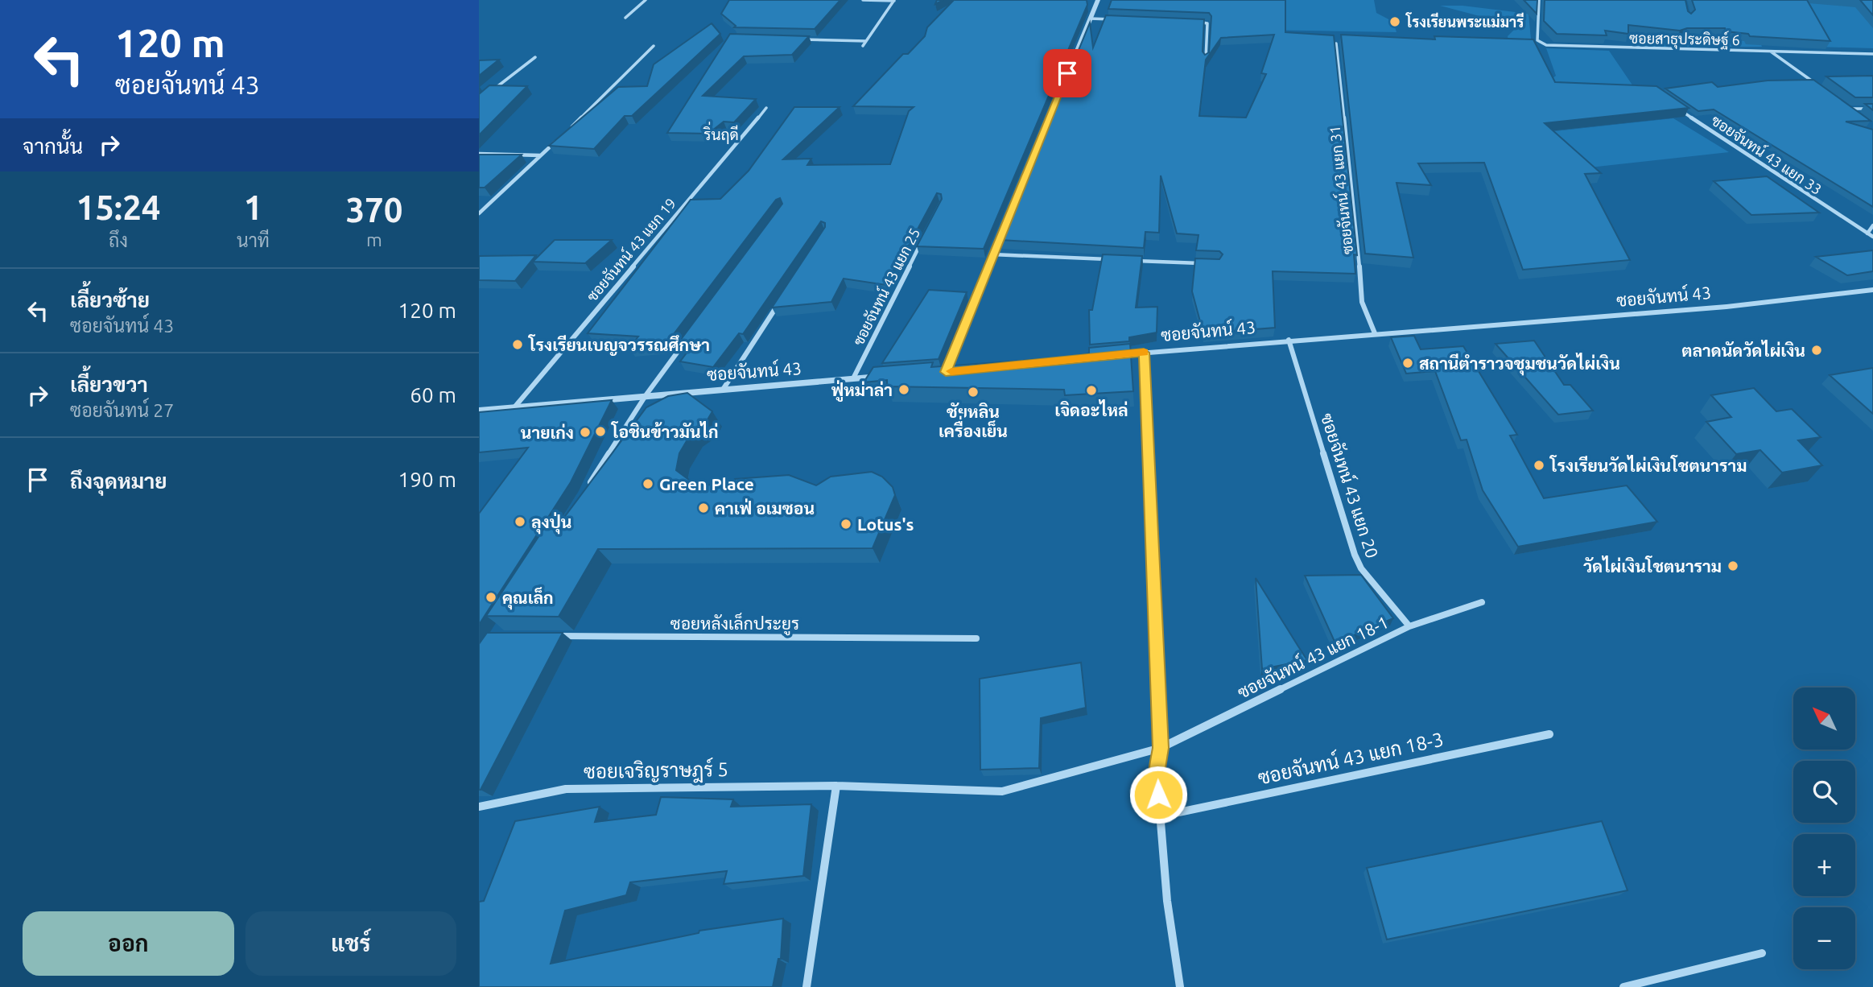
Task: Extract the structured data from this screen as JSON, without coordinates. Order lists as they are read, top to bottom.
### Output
{
  "streets": {
    "street": [
      "ซอยสาธุประดิษฐ์ 6",
      "ซอยจันทน์ 43 แยก 33",
      "ซอยจันทน์ 43 แยก 31",
      "ซอยจันทน์ 43 แยก 19",
      "ซอยจันทน์ 43 แยก 25",
      "ซอยจันทน์ 43",
      "ซอยจันทน์ 43 แยก 20",
      "ซอยหลังเล็กประยูร",
      "ซอยจันทน์ 43 แยก 18-1",
      "ซอยจันทน์ 43 แยก 18-3",
      "ซอยเจริญราษฎร์ 5"
    ]
  },
  "crossings": [
    ["ซอยจันทน์ 43 แยก 31", "ซอยจันทน์ 43"],
    ["ซอยจันทน์ 43 แยก 19", "ซอยจันทน์ 43"],
    ["ซอยจันทน์ 43 แยก 25", "ซอยจันทน์ 43"],
    ["ซอยจันทน์ 43", "ซอยจันทน์ 43 แยก 20"],
    ["ซอยจันทน์ 43 แยก 20", "ซอยจันทน์ 43 แยก 18-1"],
    ["ซอยจันทน์ 43 แยก 18-1", "ซอยเจริญราษฎร์ 5"]
  ],
  "districts": ["ริ่นฤดี"],
  "places": [
    "โรงเรียนพระแม่มารี",
    "โรงเรียนเบญจวรรณศึกษา",
    "ตลาดนัดวัดไผ่เงิน",
    "สถานีตำราวจชุมชนวัดไผ่เงิน",
    "ฟู่หม่าล่า",
    "เจิดอะไหล่",
    "ชัยหลิน เครื่องเย็น",
    "โอชินข้าวมันไก่",
    "นายเก่ง",
    "โรงเรียนวัดไผ่เงินโชตนาราม",
    "Green Place",
    "คาเฟ่ อเมซอน",
    "ลุงปุ่น",
    "Lotus's",
    "วัดไผ่เงินโชตนาราม",
    "คุณเล็ก"
  ],
  "north": "top left",
  "page": {
    "turn": ["120 m", "ซอยจันทน์ 43"],
    "then": "จากนั้น",
    "eta": [
      "15:24",
      "ถึง",
      "1",
      "นาที",
      "370",
      "m"
    ],
    "list": [
      {
        "name": "เลี้ยวซ้าย",
        "note": "ซอยจันทน์ 43",
        "value": "120 m"
      },
      {
        "name": "เลี้ยวขวา",
        "note": "ซอยจันทน์ 27",
        "value": "60 m"
      },
      {
        "name": "ถึงจุดหมาย",
        "value": "190 m"
      }
    ],
    "map_buttons": ["+", "−"],
    "buttons": ["ออก", "แชร์"]
  }
}
